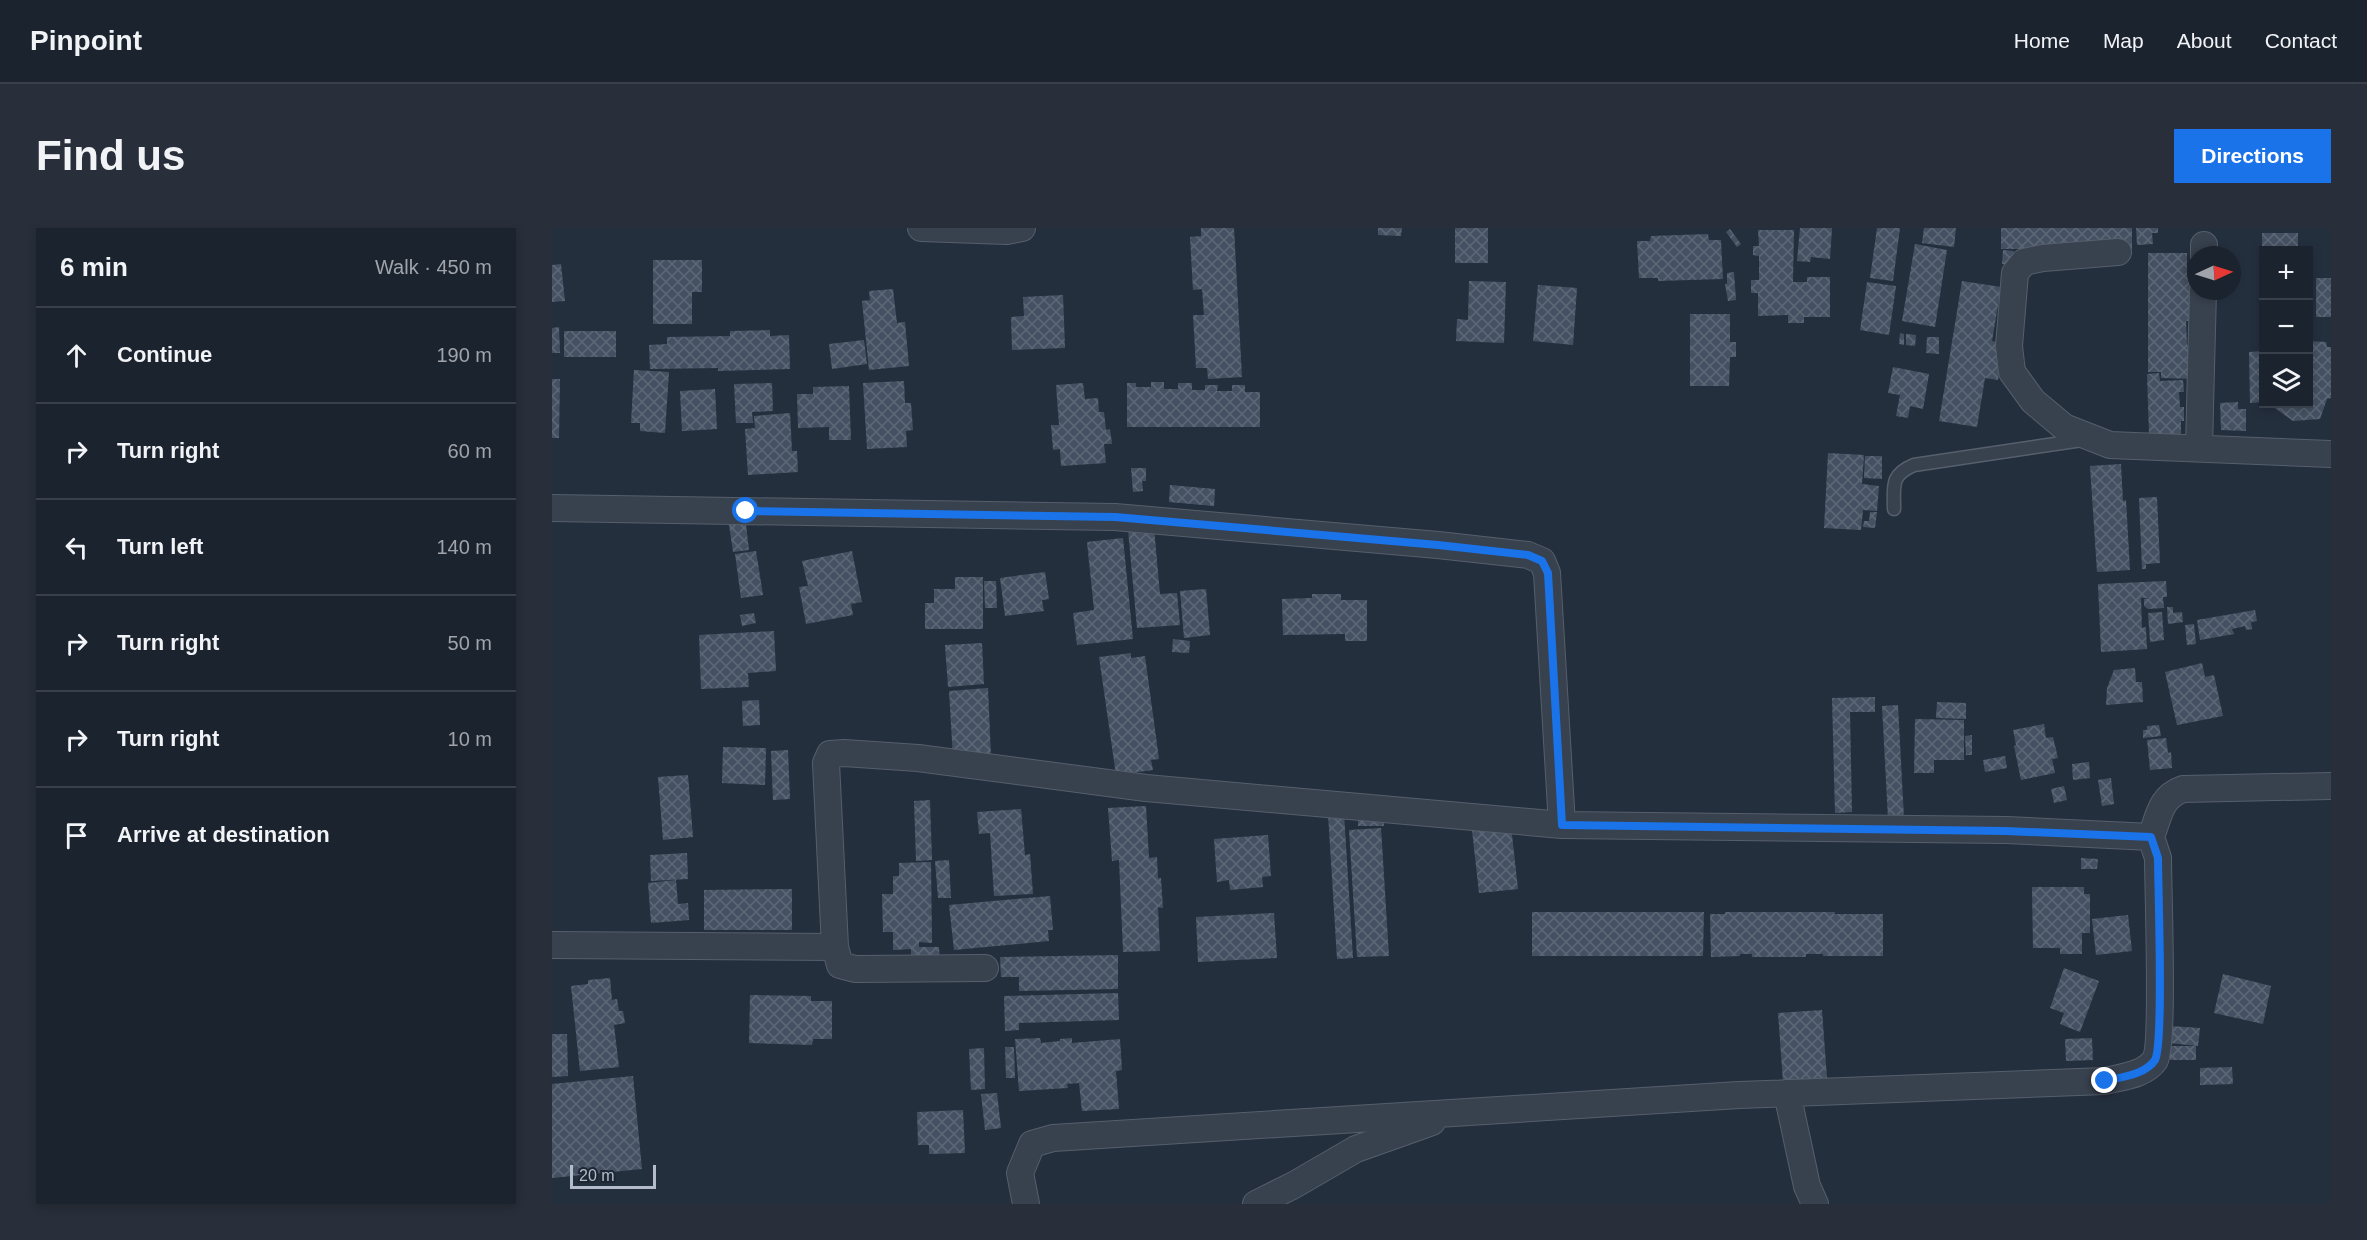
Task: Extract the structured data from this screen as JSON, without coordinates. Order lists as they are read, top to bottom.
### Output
{
  "scale_bar": "20 m",
  "north": "right",
  "page": {
    "header": "Pinpoint",
    "nav": [
      "Home",
      "Map",
      "About",
      "Contact"
    ],
    "buttons": "Directions",
    "title": "Find us",
    "heading": ["6 min", "Walk · 450 m"],
    "map_buttons": ["+", "−"],
    "list": [
      ["Continue", "190 m"],
      ["Turn right", "60 m"],
      ["Turn left", "140 m"],
      ["Turn right", "50 m"],
      ["Turn right", "10 m"],
      "Arrive at destination"
    ],
    "scale": "20 m"
  }
}
